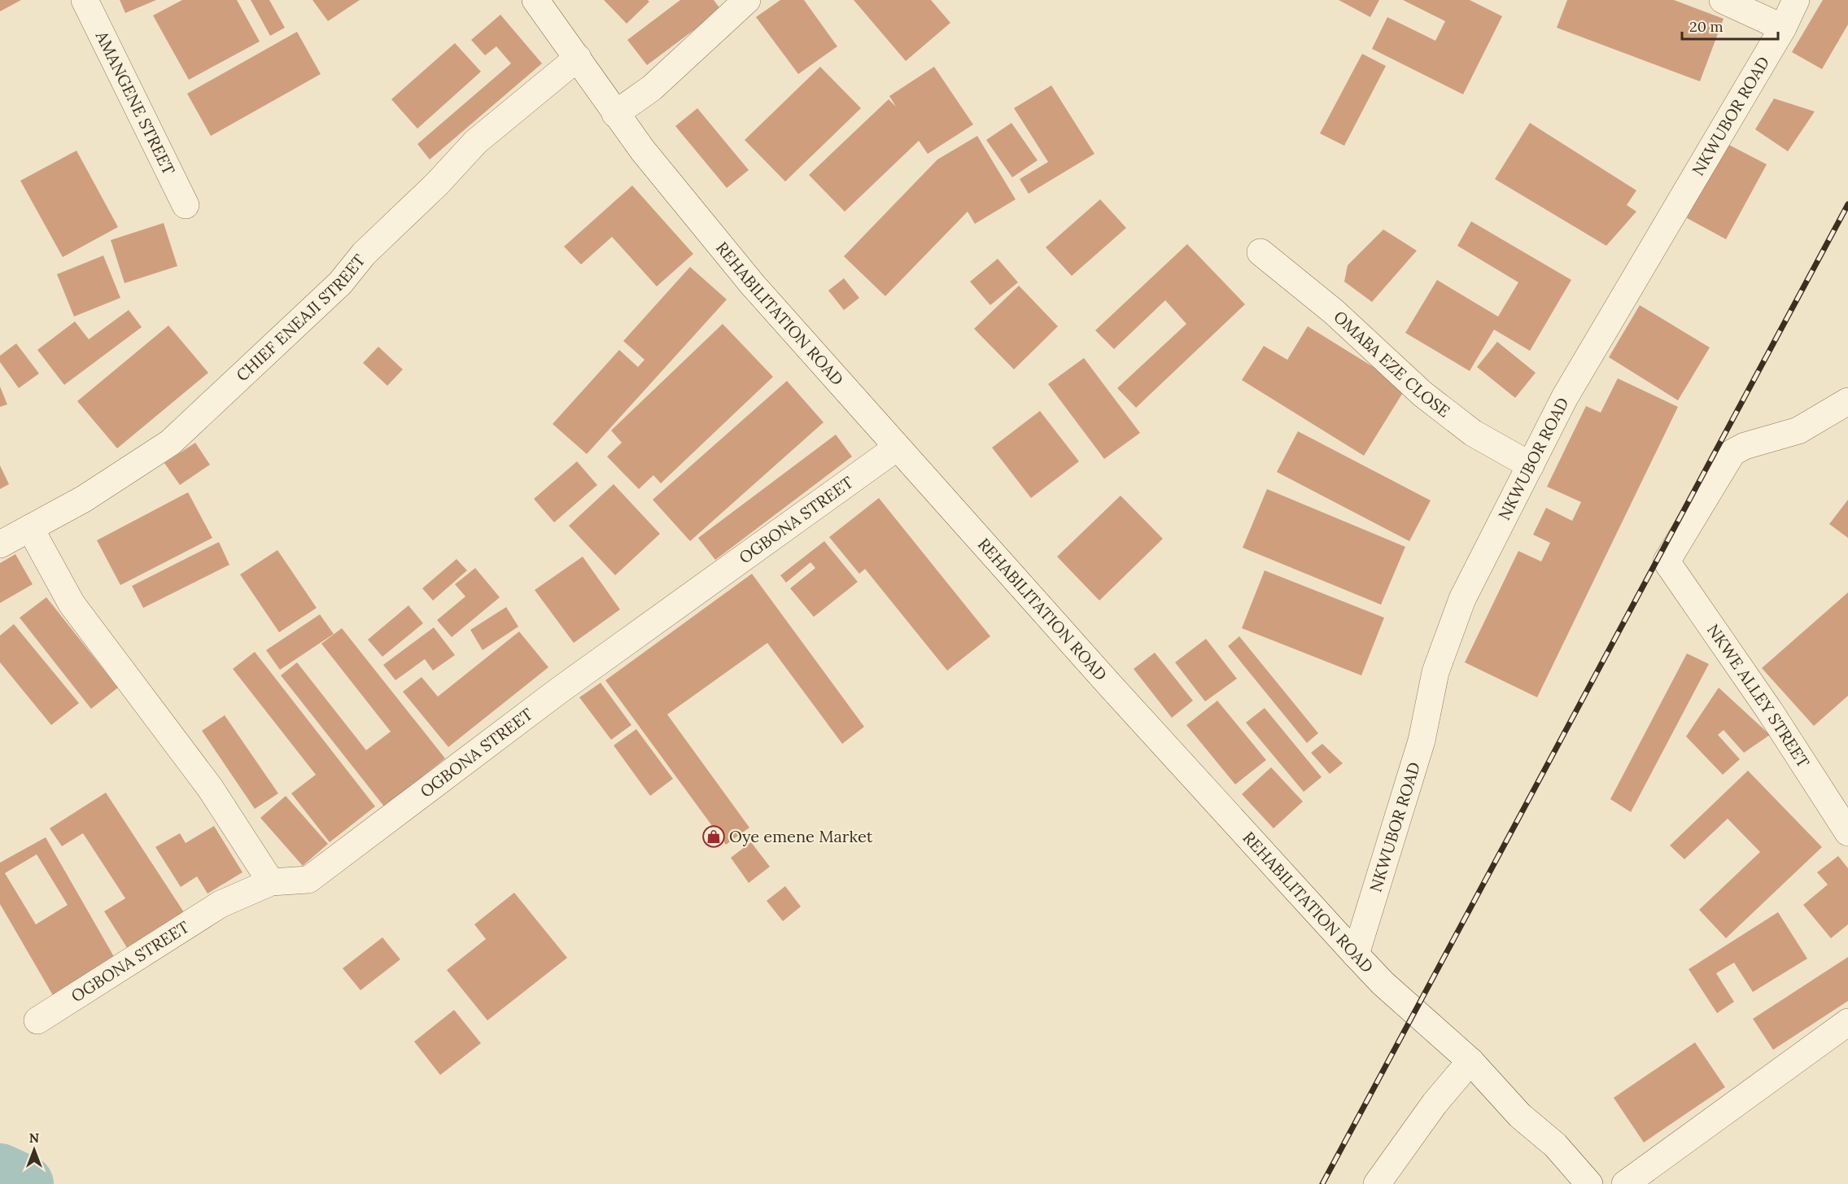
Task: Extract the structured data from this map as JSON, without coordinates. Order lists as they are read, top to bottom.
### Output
{
  "streets": {
    "street": [
      "AMANGENE STREET",
      "NKWUBOR ROAD",
      "REHABILITATION ROAD",
      "CHIEF ENEAJI STREET",
      "OMABA EZE CLOSE",
      "OGBONA STREET",
      "NKWE ALLEY STREET"
    ]
  },
  "crossings": [
    ["NKWUBOR ROAD", "REHABILITATION ROAD"],
    ["NKWUBOR ROAD", "OMABA EZE CLOSE"],
    ["REHABILITATION ROAD", "CHIEF ENEAJI STREET"],
    ["REHABILITATION ROAD", "OGBONA STREET"]
  ],
  "places": {
    "shop": ["Oye emene Market"]
  },
  "scale_bar": "20 m",
  "north": "top"
}
